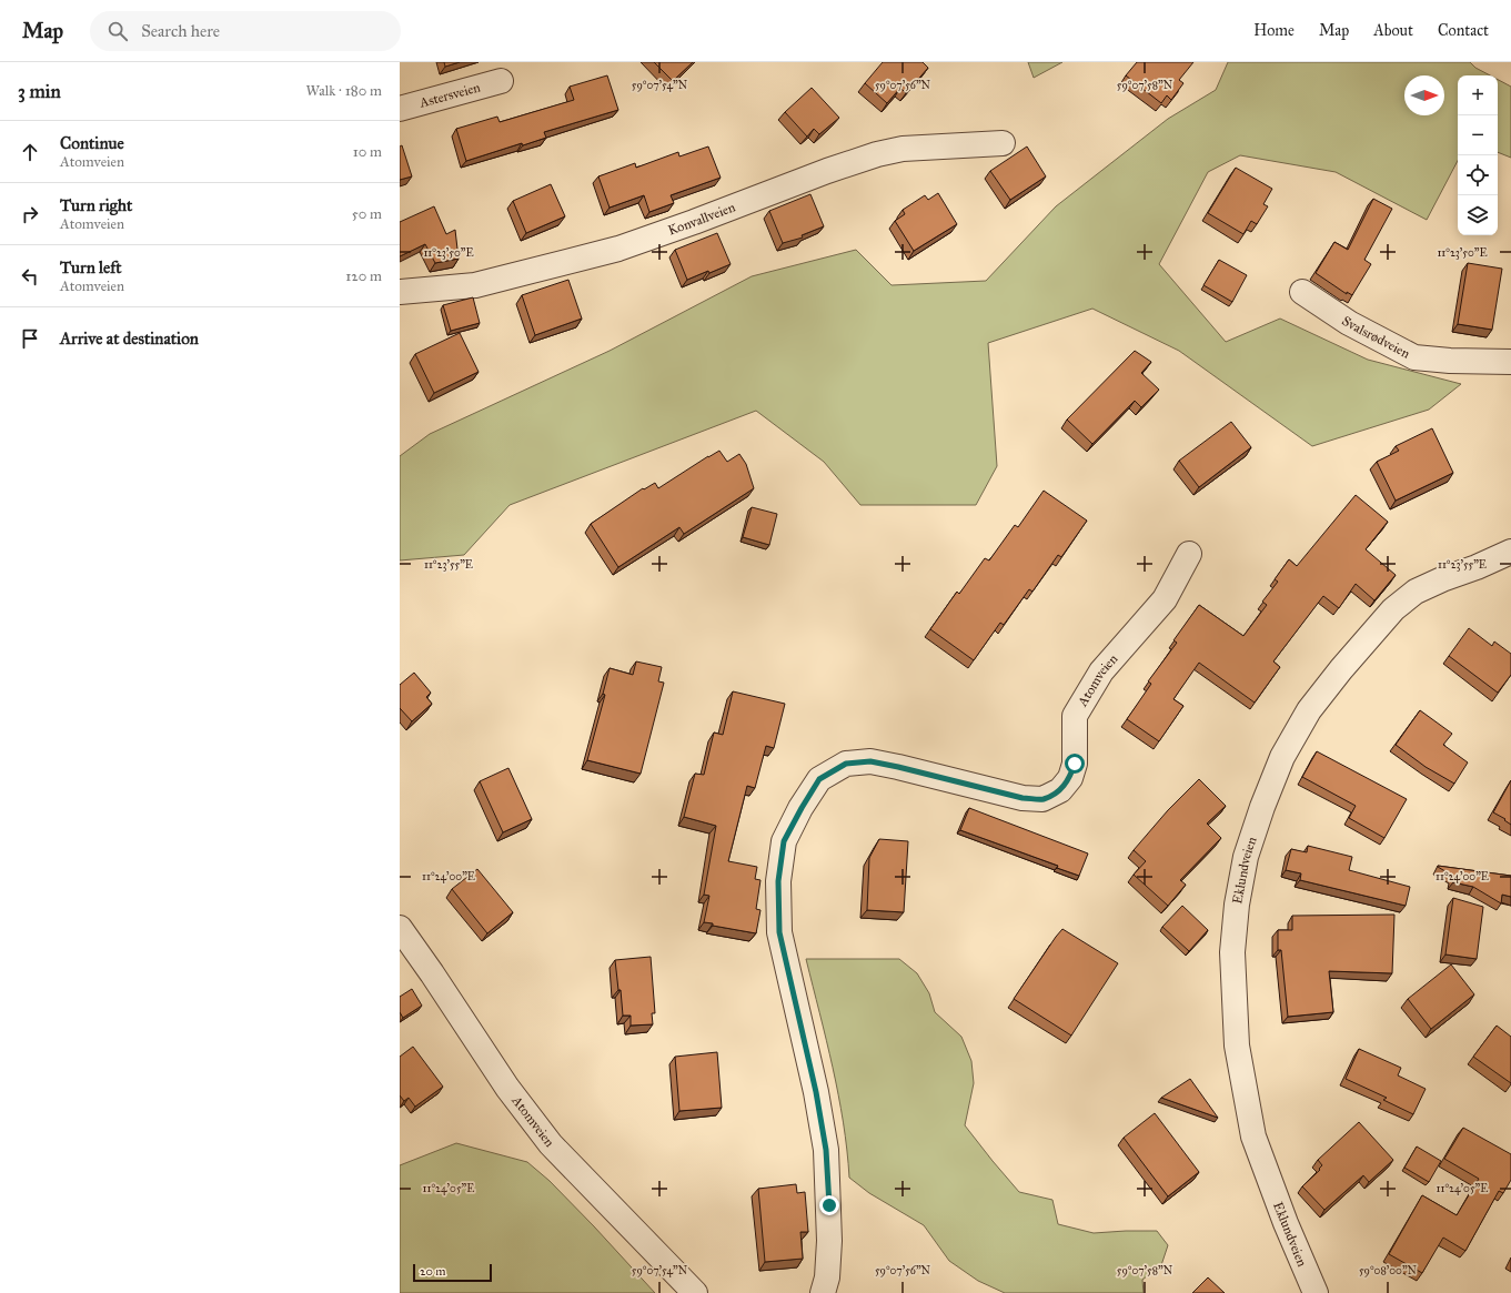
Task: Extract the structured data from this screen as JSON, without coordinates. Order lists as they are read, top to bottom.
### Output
{
  "streets": {
    "street": [
      "Astersveien",
      "Konvallveien",
      "Svalsrødveien",
      "Atomveien",
      "Eklundveien"
    ]
  },
  "scale_bar": "20 m",
  "north": "right",
  "page": {
    "header": "Map",
    "search": "Search here",
    "nav": [
      "Home",
      "Map",
      "About",
      "Contact"
    ],
    "heading": ["3 min", "Walk · 180 m"],
    "map_buttons": ["+", "−"],
    "list": [
      ["Continue", "Atomveien", "10 m"],
      ["Turn right", "Atomveien", "50 m"],
      ["Turn left", "Atomveien", "120 m"],
      "Arrive at destination"
    ],
    "scale": "20 m"
  },
  "coordinates": [
    "59°07'54\"N",
    "59°07'56\"N",
    "59°07'58\"N",
    "11°23'50\"E",
    "11°23'55\"E",
    "11°24'00\"E",
    "11°24'05\"E",
    "59°08'00\"N"
  ]
}
